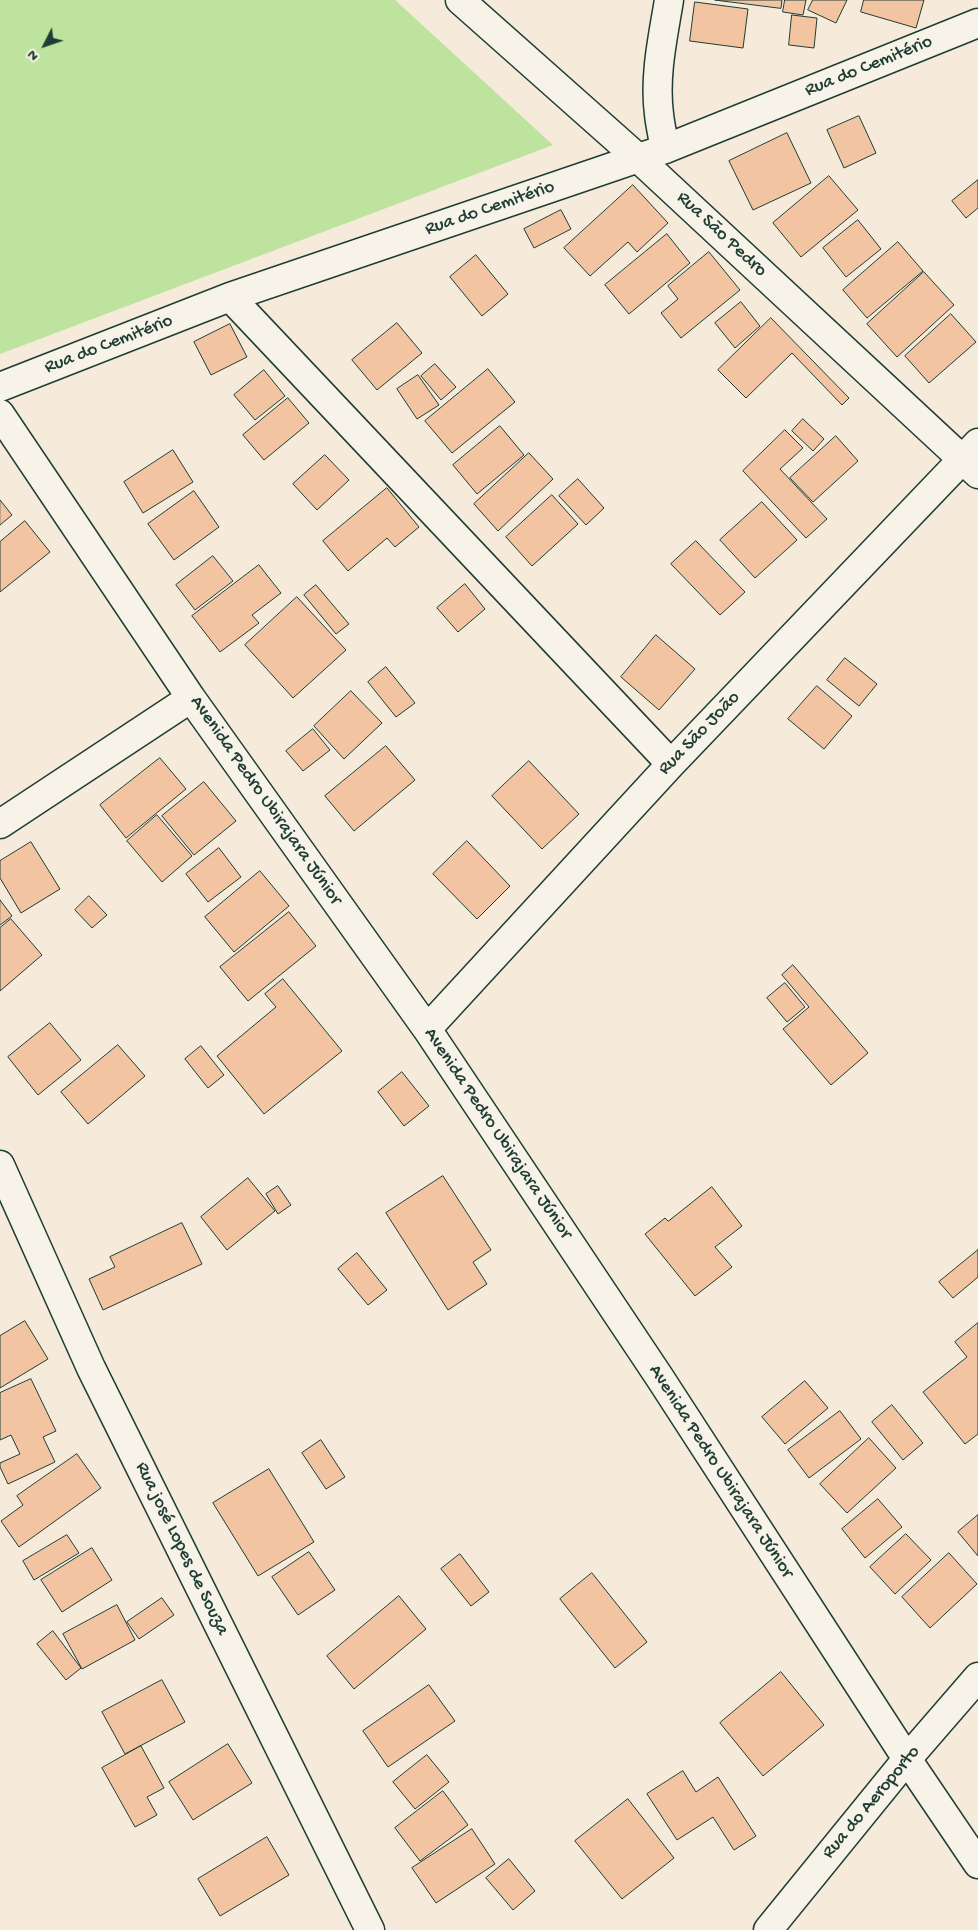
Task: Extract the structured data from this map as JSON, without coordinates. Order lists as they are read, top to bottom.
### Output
{
  "streets": {
    "street": [
      "Rua do Cemitério",
      "Rua São Pedro",
      "Rua São João",
      "Avenida Pedro Ubirajara Júnior",
      "Rua josé Lopes de Souza",
      "Rua do Aeroporto"
    ]
  },
  "crossings": [
    ["Rua do Cemitério", "Rua São Pedro"],
    ["Rua São Pedro", "Rua São João"],
    ["Rua São João", "Avenida Pedro Ubirajara Júnior"],
    ["Avenida Pedro Ubirajara Júnior", "Rua do Aeroporto"]
  ],
  "north": "bottom left"
}
